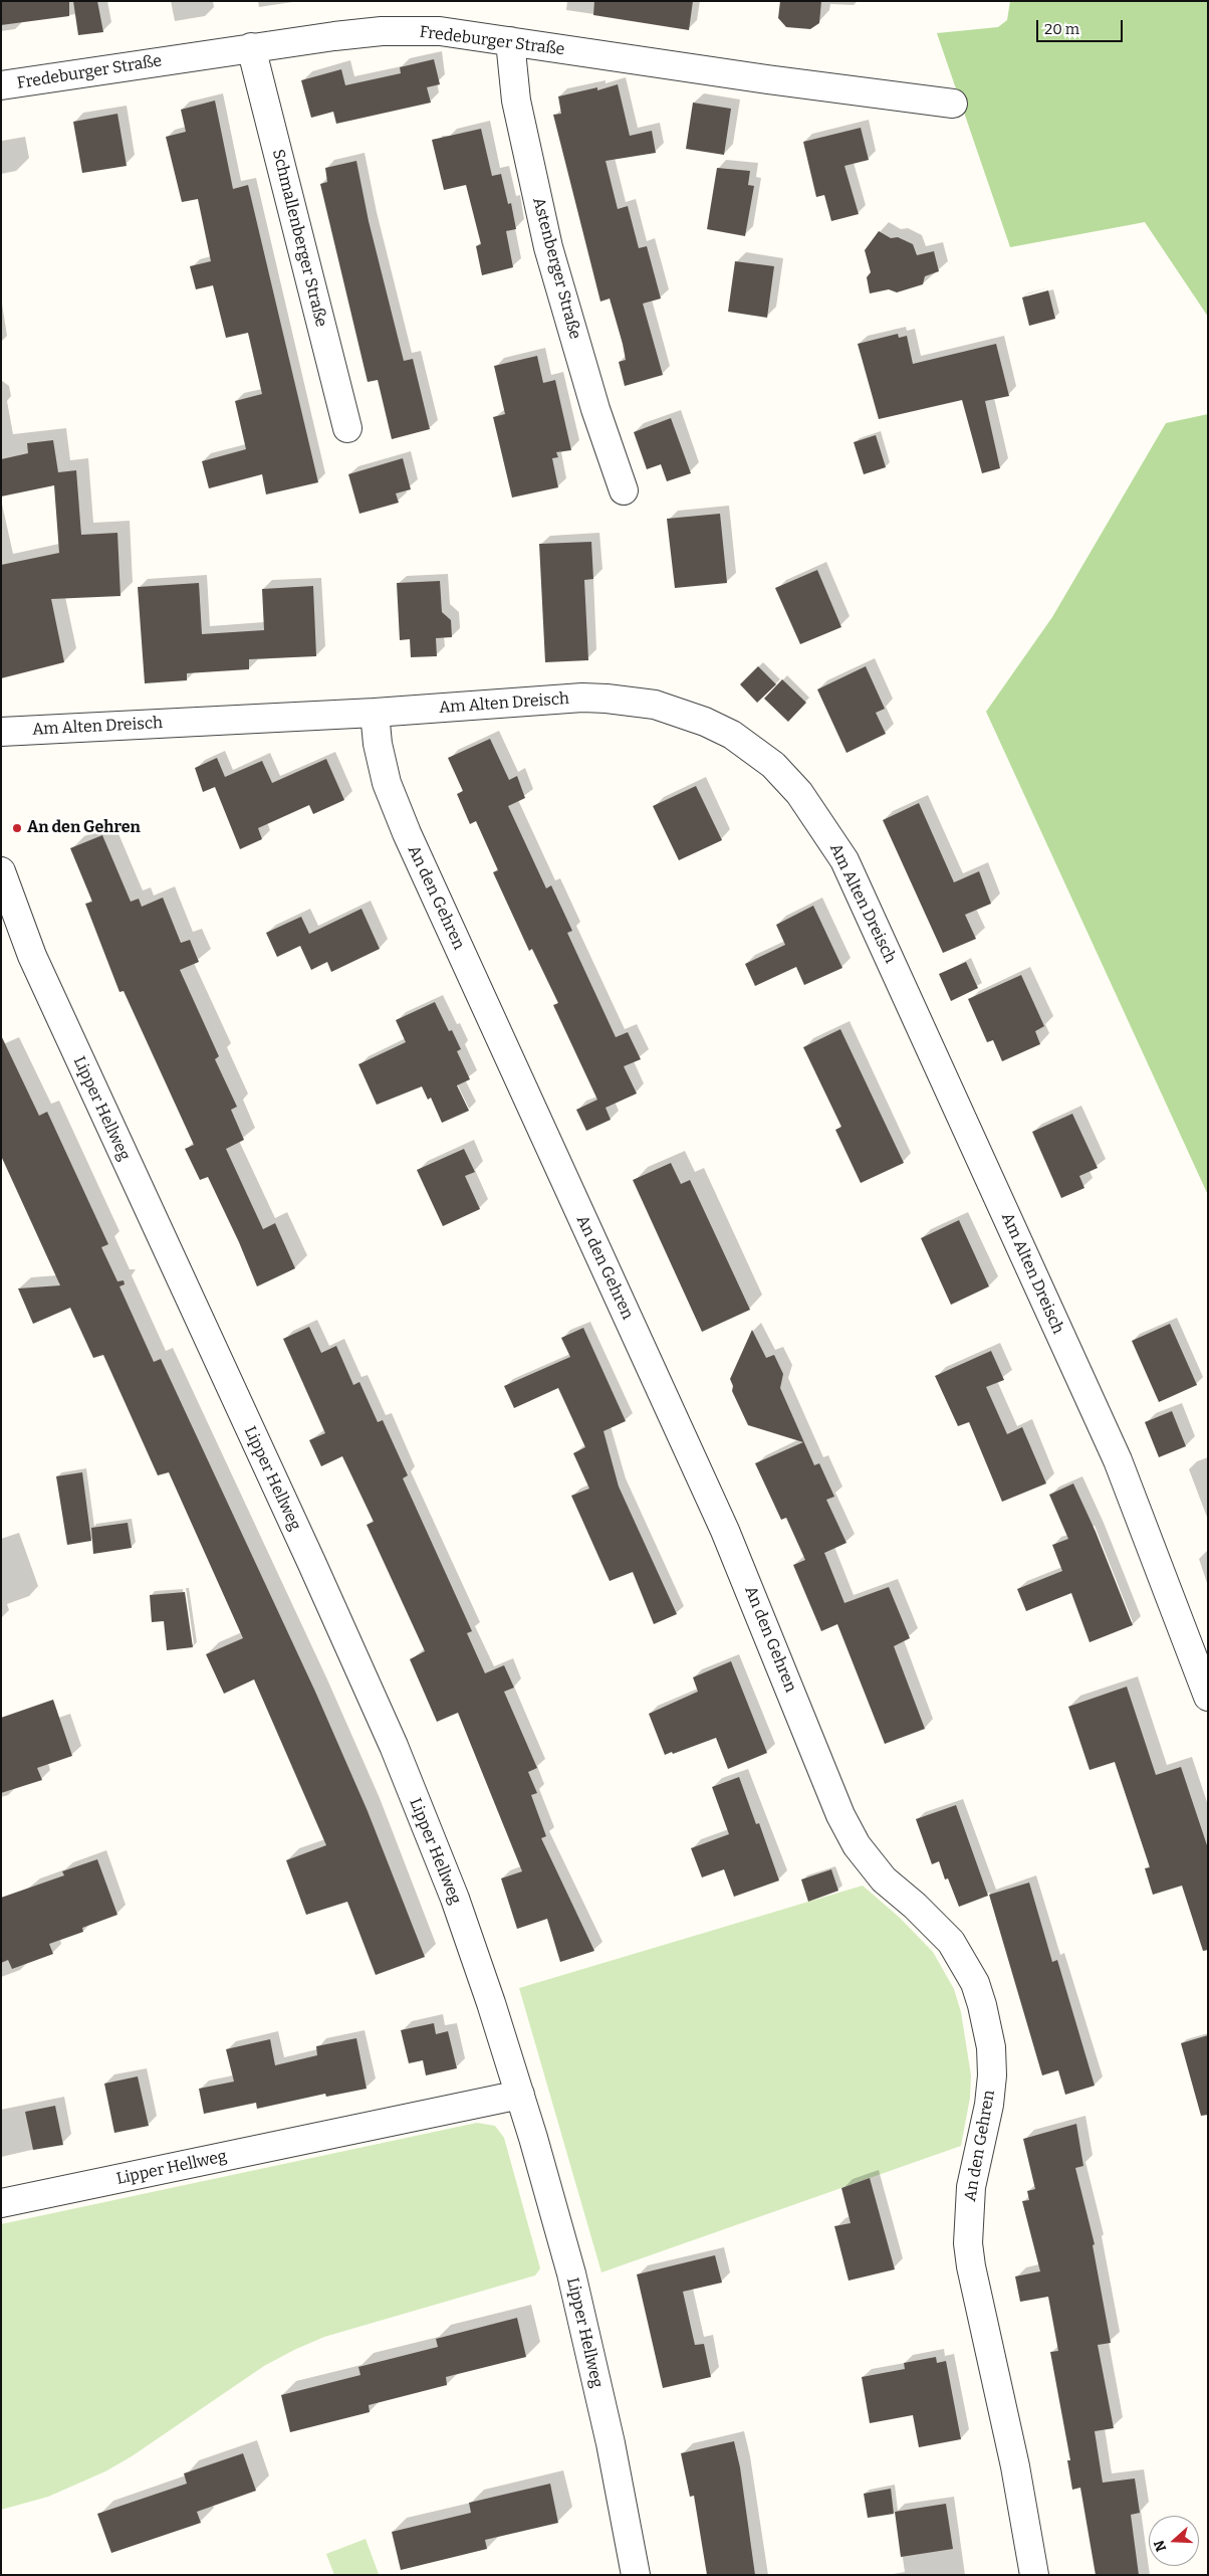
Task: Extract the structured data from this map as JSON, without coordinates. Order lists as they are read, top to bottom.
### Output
{
  "streets": {
    "street": [
      "Fredeburger Straße",
      "Schmallenberger Straße",
      "Astenberger Straße",
      "Am Alten Dreisch",
      "An den Gehren",
      "Lipper Hellweg"
    ]
  },
  "crossings": [
    ["Fredeburger Straße", "Schmallenberger Straße"],
    ["Fredeburger Straße", "Astenberger Straße"],
    ["Am Alten Dreisch", "An den Gehren"]
  ],
  "places": ["An den Gehren"],
  "scale_bar": "20 m",
  "north": "left"
}
